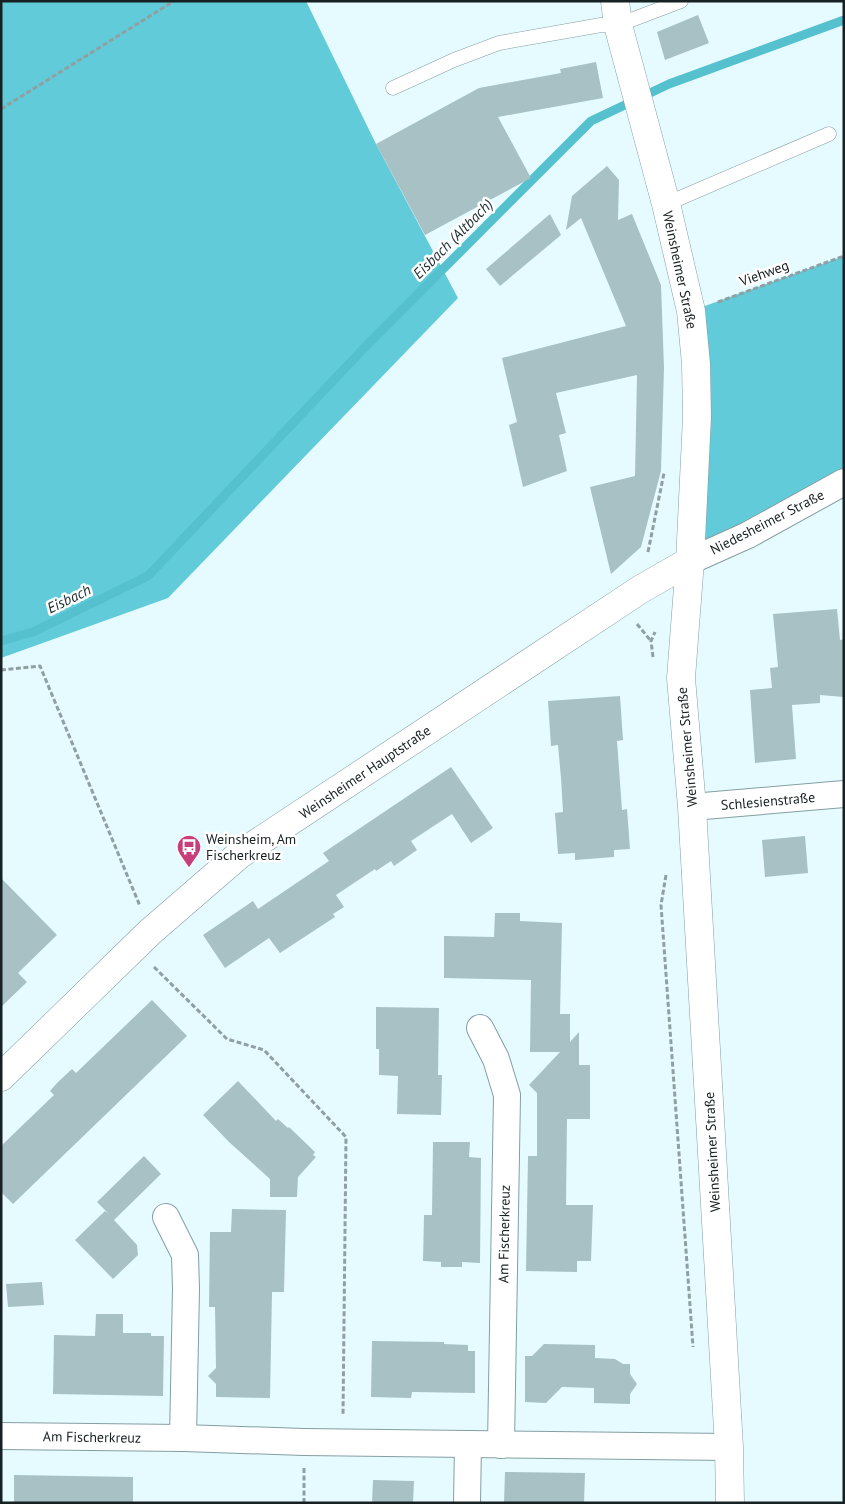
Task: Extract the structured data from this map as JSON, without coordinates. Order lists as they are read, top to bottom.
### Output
{
  "streets": {
    "main road": ["Weinsheimer Straße", "Weinsheimer Hauptstraße"],
    "street": ["Niedesheimer Straße", "Schlesienstraße", "Am Fischerkreuz"],
    "path": ["Viehweg"]
  },
  "crossings": [
    ["Weinsheimer Straße", "Viehweg"],
    ["Weinsheimer Straße", "Niedesheimer Straße"],
    ["Weinsheimer Straße", "Weinsheimer Hauptstraße"],
    ["Weinsheimer Straße", "Schlesienstraße"],
    ["Weinsheimer Straße", "Am Fischerkreuz"],
    ["Niedesheimer Straße", "Weinsheimer Hauptstraße"]
  ],
  "water": ["Eisbach (Altbach)", "Eisbach"],
  "places": {
    "bus stop": ["Weinsheim, Am Fischerkreuz"]
  }
}
